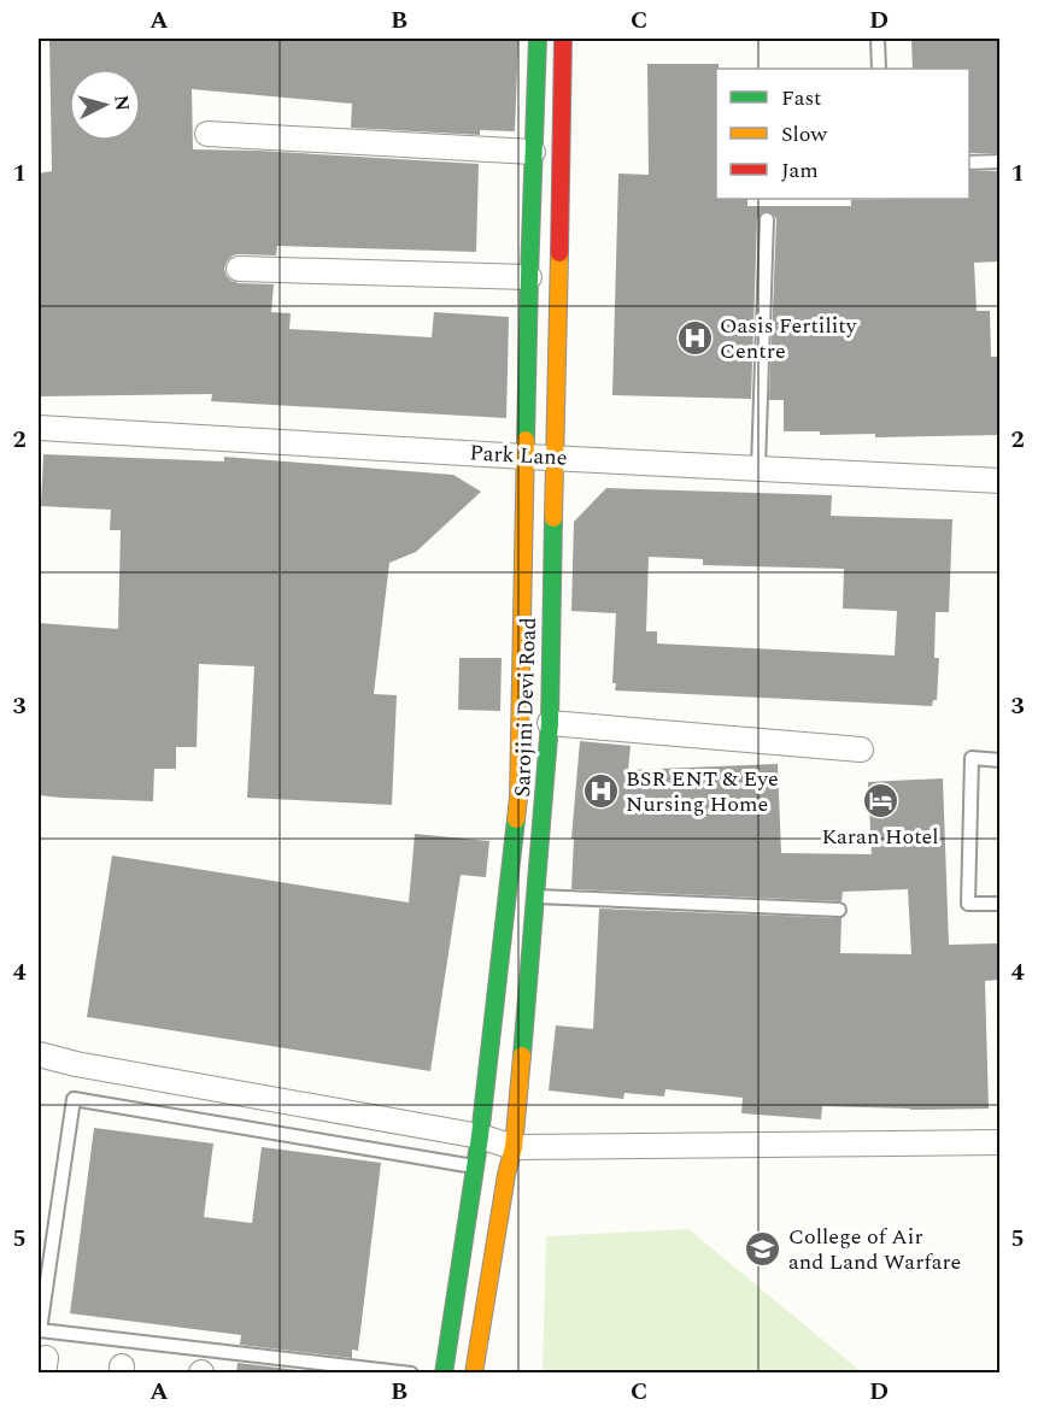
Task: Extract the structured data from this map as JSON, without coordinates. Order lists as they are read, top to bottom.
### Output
{
  "streets": {
    "main road": ["Sarojini Devi Road"],
    "street": ["Park Lane"]
  },
  "crossings": [
    ["Park Lane", "Sarojini Devi Road"]
  ],
  "places": {
    "hospital": ["Oasis Fertility Centre", "BSR ENT & Eye Nursing Home"],
    "hotel": ["Karan Hotel"],
    "school or university": ["College of Air and Land Warfare"]
  },
  "legend": ["Fast", "Slow", "Jam"],
  "north": "right",
  "grid": {
    "columns": [
      "A",
      "B",
      "C",
      "D"
    ],
    "rows": [
      "1",
      "2",
      "3",
      "4",
      "5"
    ]
  }
}
